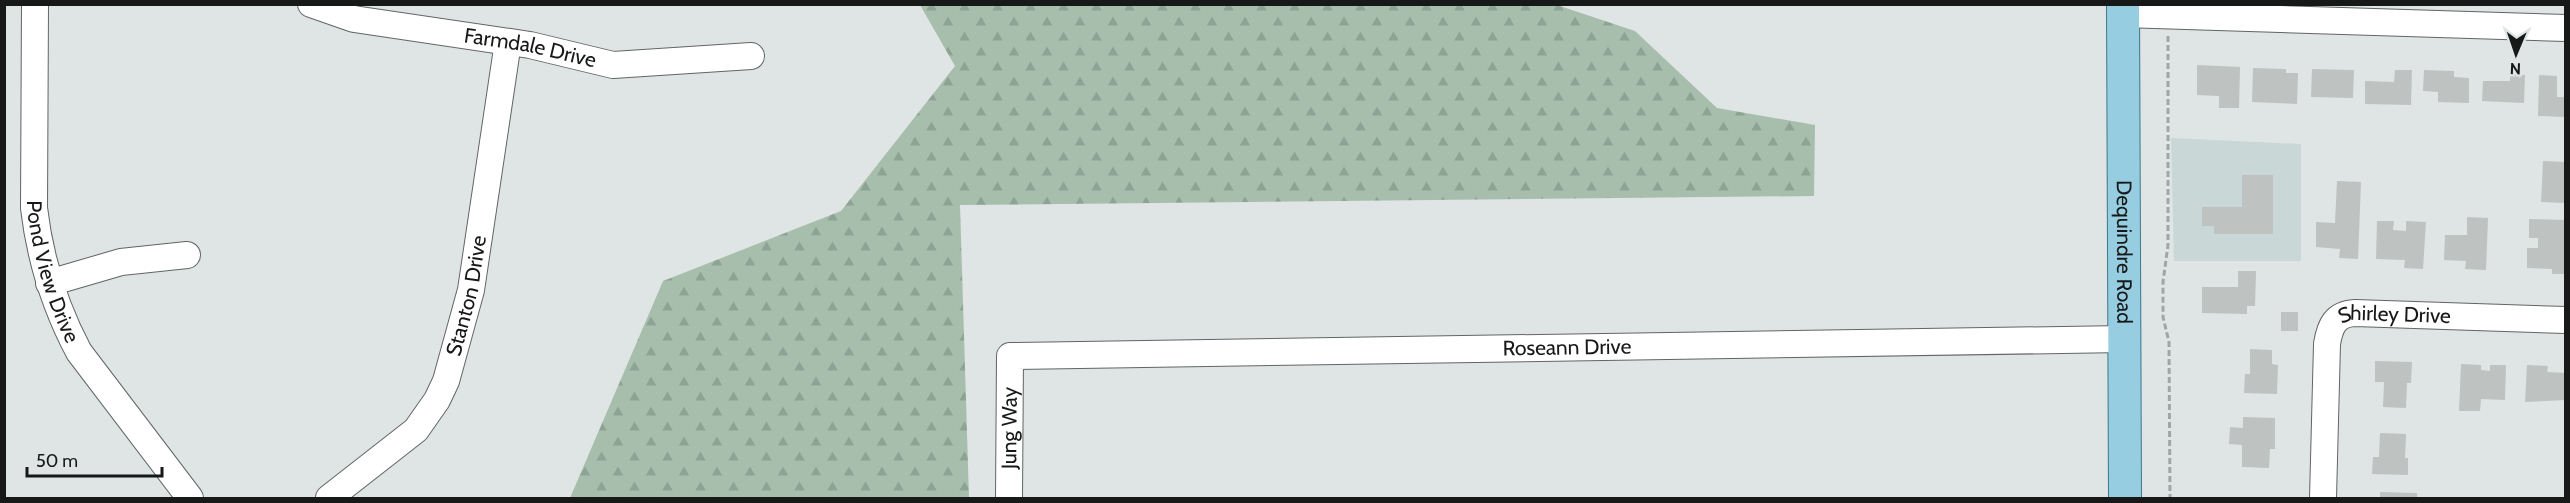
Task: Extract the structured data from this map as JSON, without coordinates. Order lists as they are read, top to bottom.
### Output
{
  "streets": {
    "main road": ["Dequindre Road"],
    "street": [
      "Farmdale Drive",
      "Pond View Drive",
      "Stanton Drive",
      "Shirley Drive",
      "Roseann Drive",
      "Jung Way"
    ]
  },
  "crossings": [
    ["Farmdale Drive", "Stanton Drive"],
    ["Dequindre Road", "Roseann Drive"],
    ["Roseann Drive", "Jung Way"]
  ],
  "scale_bar": "50 m",
  "north": "bottom"
}
